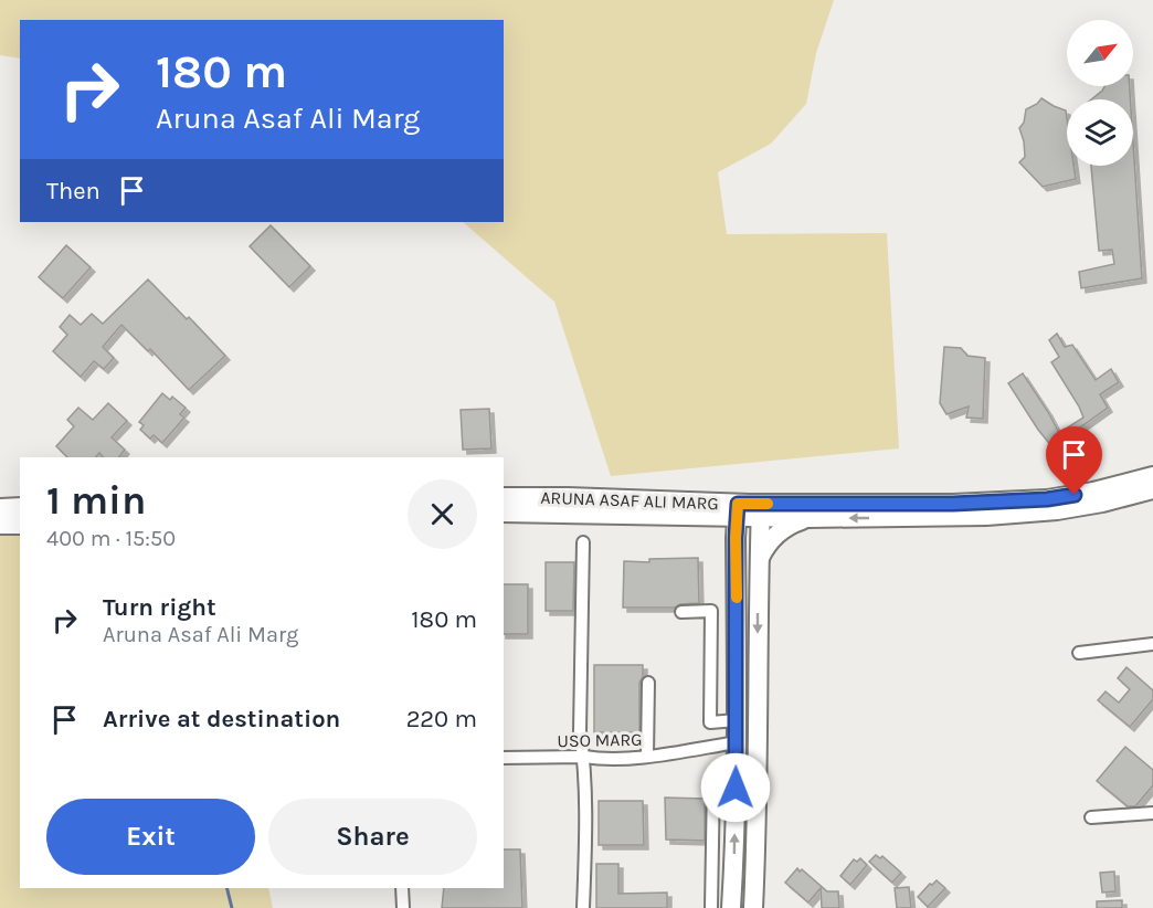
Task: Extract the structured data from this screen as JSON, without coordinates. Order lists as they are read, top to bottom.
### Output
{
  "streets": {
    "main road": ["ARUNA ASAF ALI MARG"],
    "street": ["USO MARG"]
  },
  "north": "top right",
  "page": {
    "turn": ["180 m", "Aruna Asaf Ali Marg"],
    "then": "Then",
    "heading": ["1 min", "400 m · 15:50"],
    "list": [
      {
        "name": "Turn right",
        "note": "Aruna Asaf Ali Marg",
        "value": "180 m"
      },
      {
        "name": "Arrive at destination",
        "value": "220 m"
      }
    ],
    "buttons": ["Exit", "Share"]
  }
}
